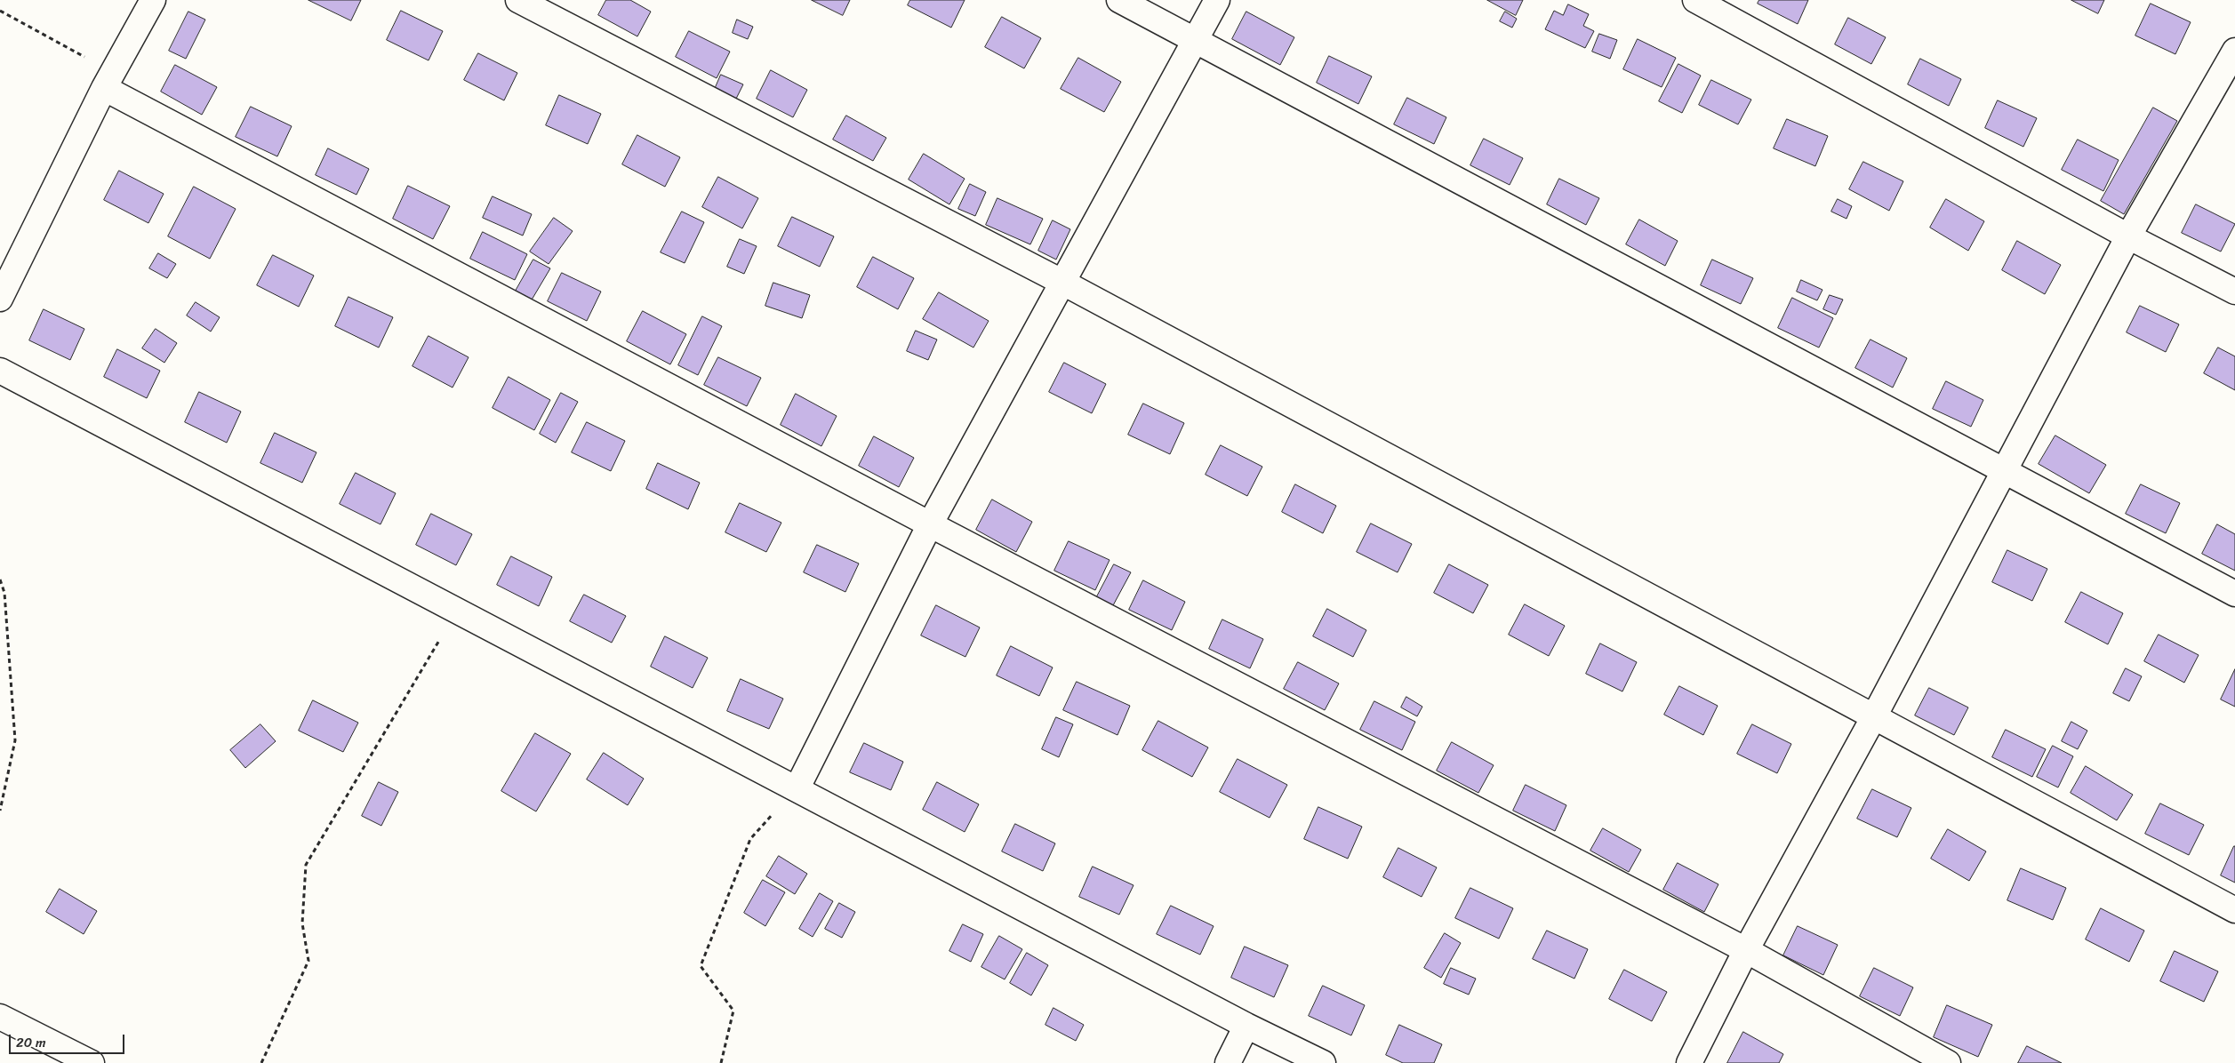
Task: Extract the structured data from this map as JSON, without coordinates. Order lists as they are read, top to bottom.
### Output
{
  "scale_bar": "20 m"
}
